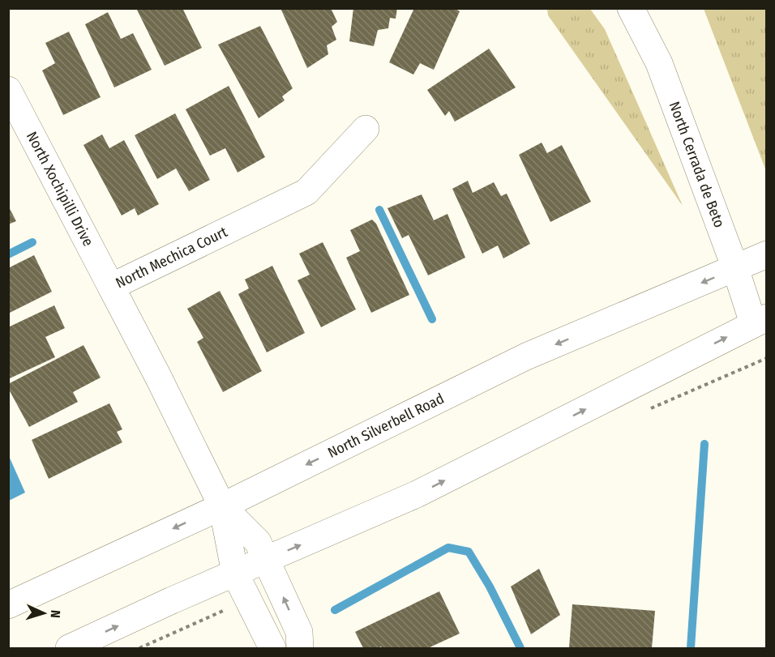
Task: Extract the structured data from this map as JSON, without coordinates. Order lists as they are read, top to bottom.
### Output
{
  "streets": {
    "main road": [
      "North Cerrada de Beto",
      "North Xochipilli Drive",
      "North Mechica Court",
      "North Silverbell Road"
    ]
  },
  "crossings": [
    ["North Cerrada de Beto", "North Silverbell Road"],
    ["North Xochipilli Drive", "North Mechica Court"],
    ["North Mechica Court", "North Silverbell Road"]
  ],
  "north": "right"
}
